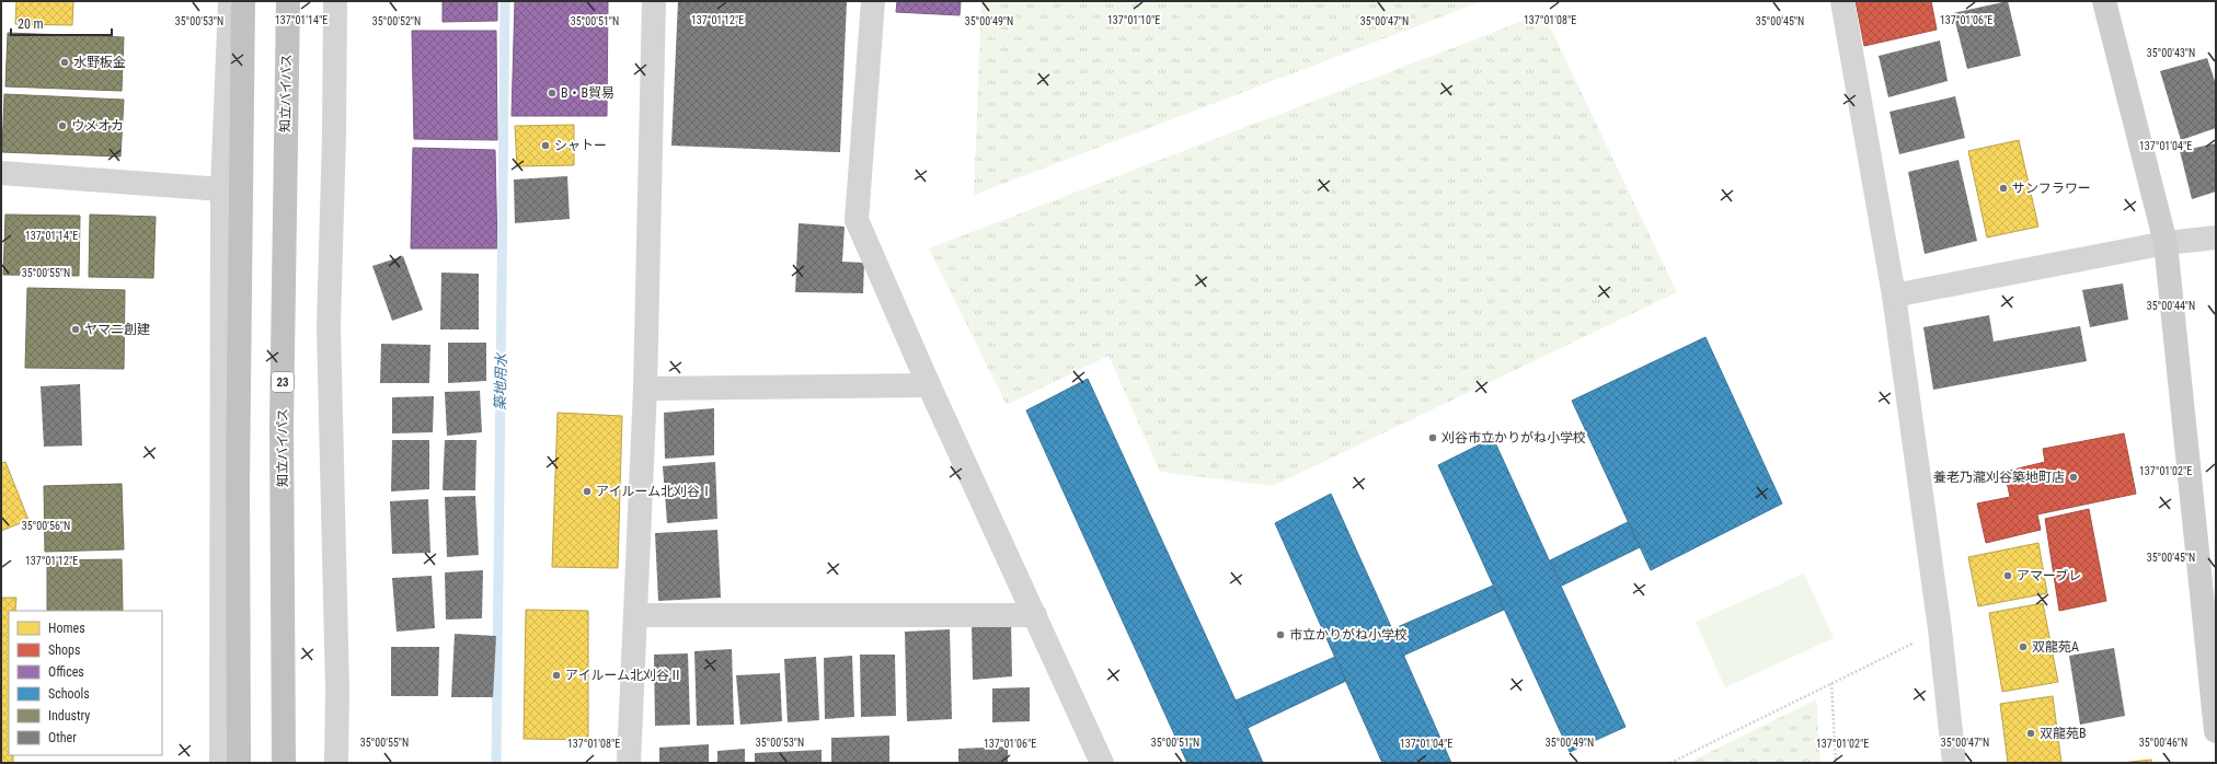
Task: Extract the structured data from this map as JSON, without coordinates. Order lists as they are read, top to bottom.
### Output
{
  "streets": {
    "highway": ["知立バイパス", "23"]
  },
  "water": ["築地用水"],
  "places": [
    "水野板金",
    "B・B貿易",
    "ウメオカ",
    "シャトー",
    "サンフラワー",
    "ヤマニ創建",
    "刈谷市立かりがね小学校",
    "養老乃瀧刈谷築地町店",
    "アイルーム北刈谷Ⅰ",
    "アマーブレ",
    "市立かりがね小学校",
    "双龍苑A",
    "アイルーム北刈谷Ⅱ",
    "双龍苑B"
  ],
  "legend": [
    "Homes",
    "Shops",
    "Offices",
    "Schools",
    "Industry",
    "Other"
  ],
  "scale_bar": "20 m",
  "coordinates": [
    "137°01'14\"E",
    "137°01'12\"E",
    "137°01'10\"E",
    "137°01'08\"E",
    "137°01'06\"E",
    "35°00'53\"N",
    "35°00'52\"N",
    "35°00'51\"N",
    "35°00'49\"N",
    "35°00'47\"N",
    "35°00'45\"N",
    "35°00'43\"N",
    "137°01'04\"E",
    "35°00'55\"N",
    "35°00'44\"N",
    "137°01'02\"E",
    "35°00'56\"N",
    "35°00'46\"N"
  ]
}
